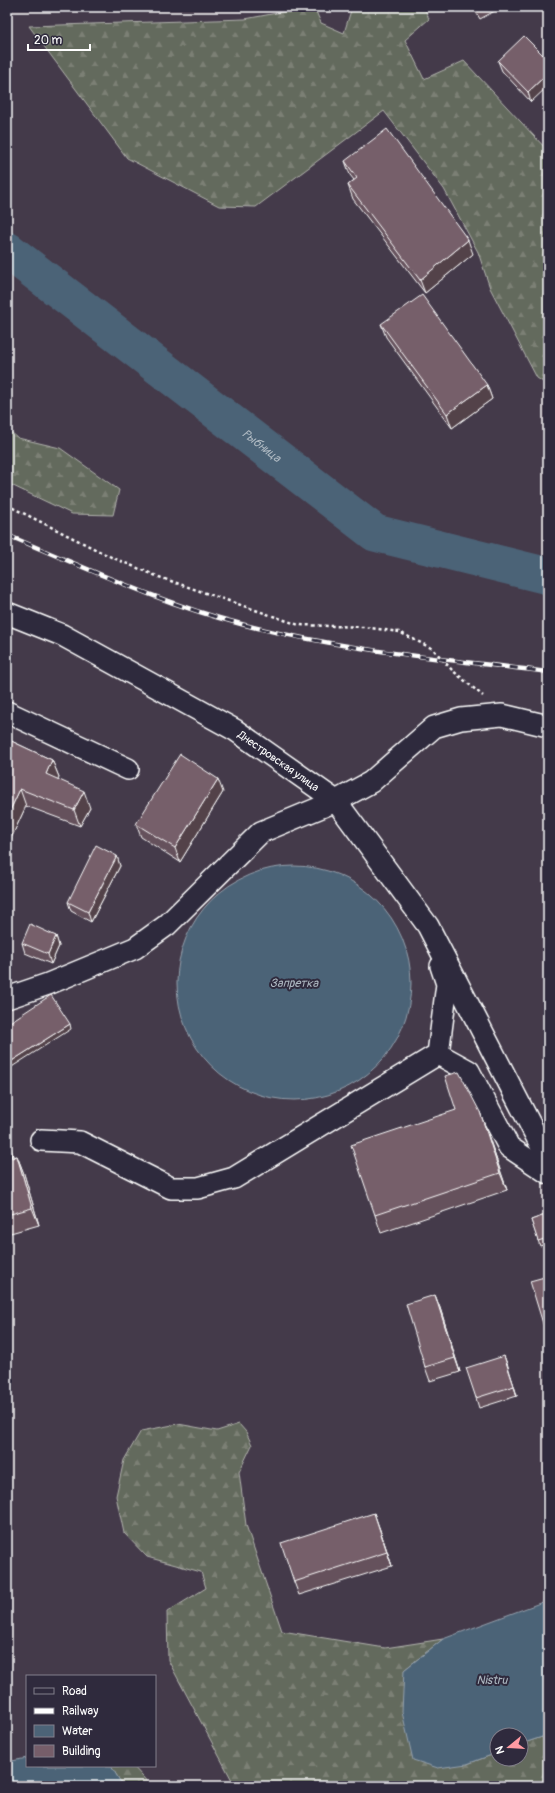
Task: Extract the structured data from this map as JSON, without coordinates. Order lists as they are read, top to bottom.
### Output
{
  "streets": {
    "street": ["Днестровская улица"]
  },
  "water": ["Рыбница", "Запретка", "Nistru"],
  "legend": [
    "Road",
    "Railway",
    "Water",
    "Building"
  ],
  "scale_bar": "20 m",
  "north": "left"
}
